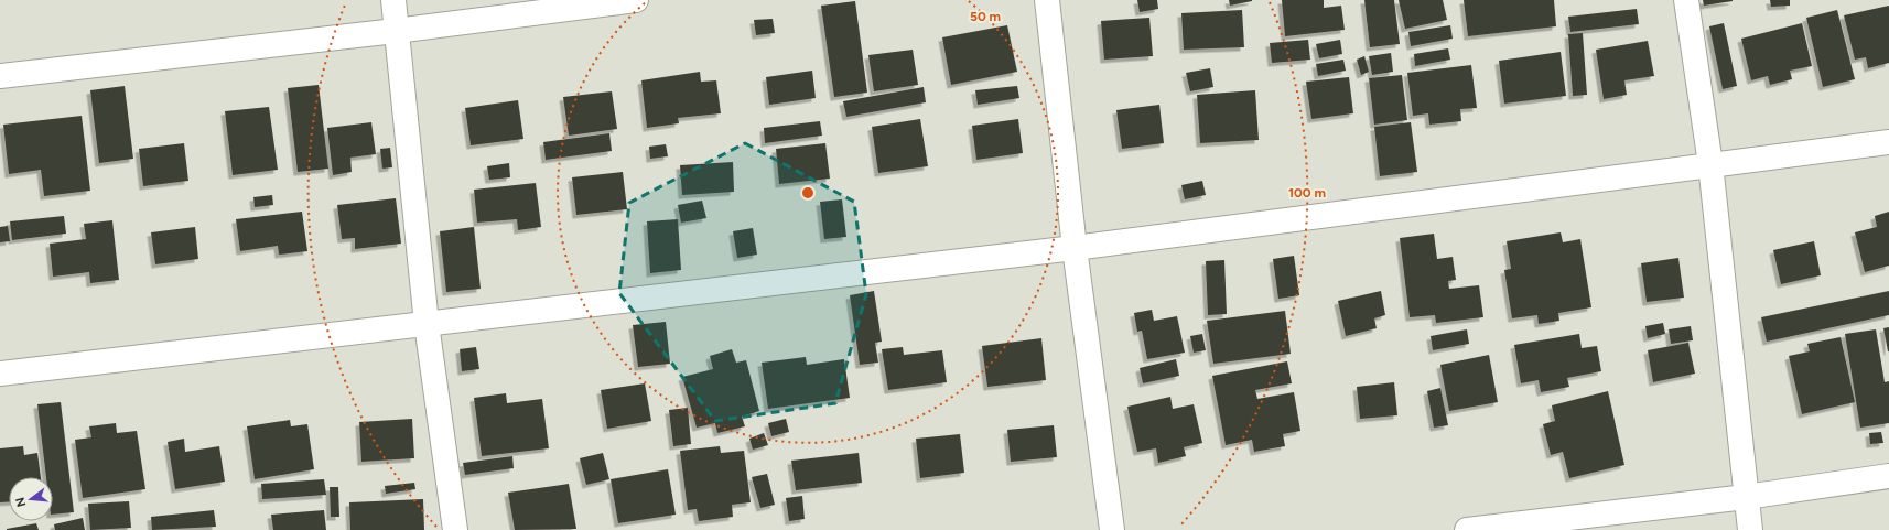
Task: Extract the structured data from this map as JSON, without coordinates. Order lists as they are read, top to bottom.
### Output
{
  "north": "left",
  "rings": ["50 m", "100 m"]
}
